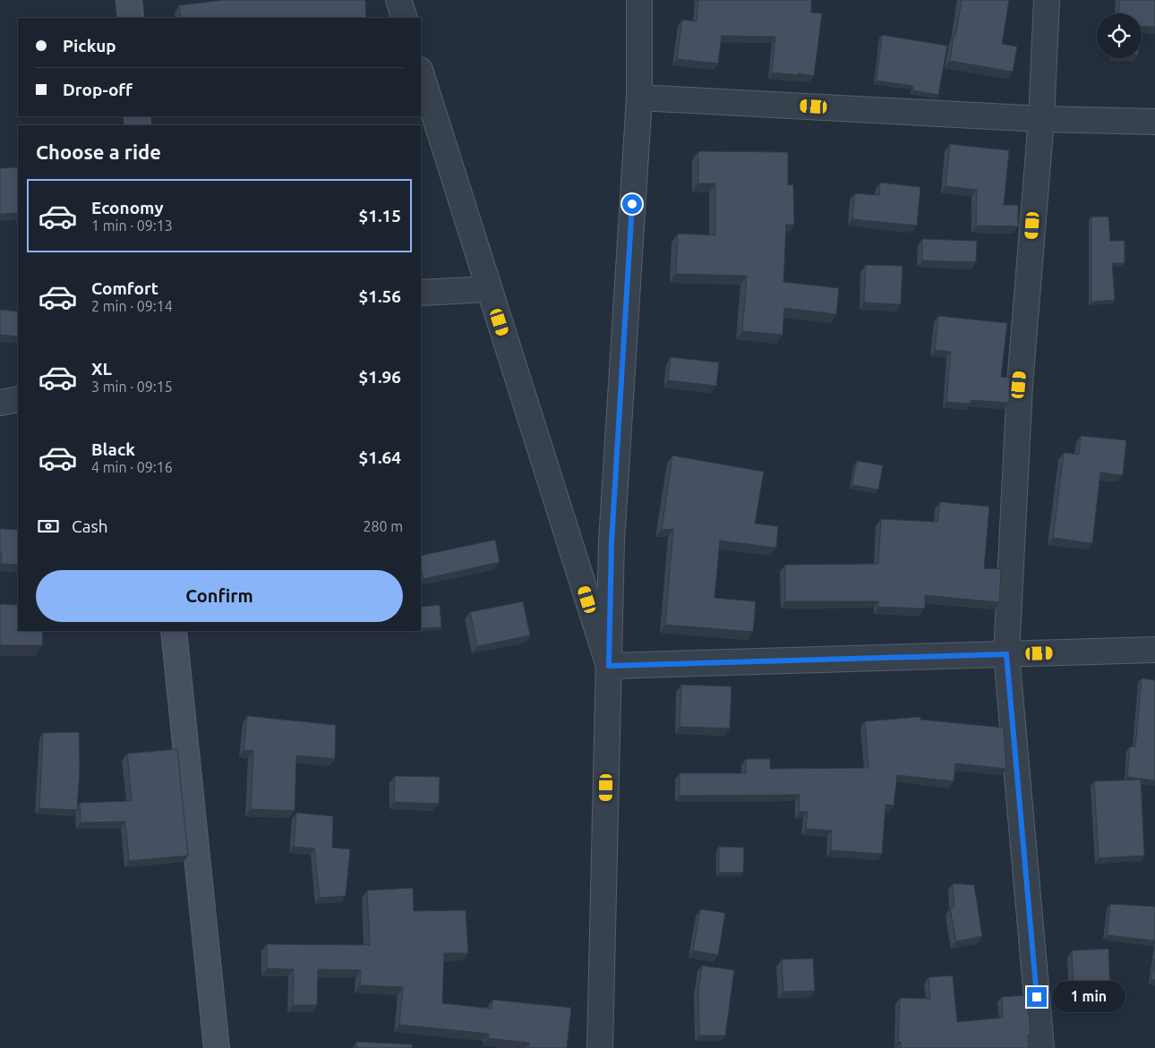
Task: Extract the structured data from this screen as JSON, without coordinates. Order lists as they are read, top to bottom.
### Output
{
  "page": {
    "banner": ["Pickup", "Drop-off"],
    "heading": "Choose a ride",
    "list": [
      {
        "name": "Economy",
        "note": "1 min · 09:13",
        "value": "$1.15"
      },
      {
        "name": "Comfort",
        "note": "2 min · 09:14",
        "value": "$1.56"
      },
      {
        "name": "XL",
        "note": "3 min · 09:15",
        "value": "$1.96"
      },
      {
        "name": "Black",
        "note": "4 min · 09:16",
        "value": "$1.64"
      }
    ],
    "pay": ["Cash", "280 m"],
    "buttons": "Confirm",
    "bubble": "1 min"
  }
}
